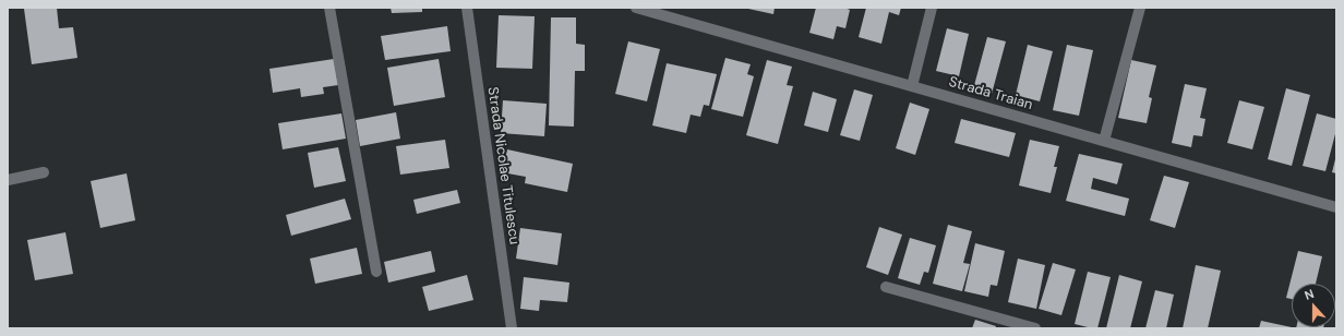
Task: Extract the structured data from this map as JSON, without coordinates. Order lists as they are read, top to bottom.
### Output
{
  "streets": {
    "street": ["Strada Traian", "Strada Nicolae Titulescu"]
  },
  "north": "top"
}
